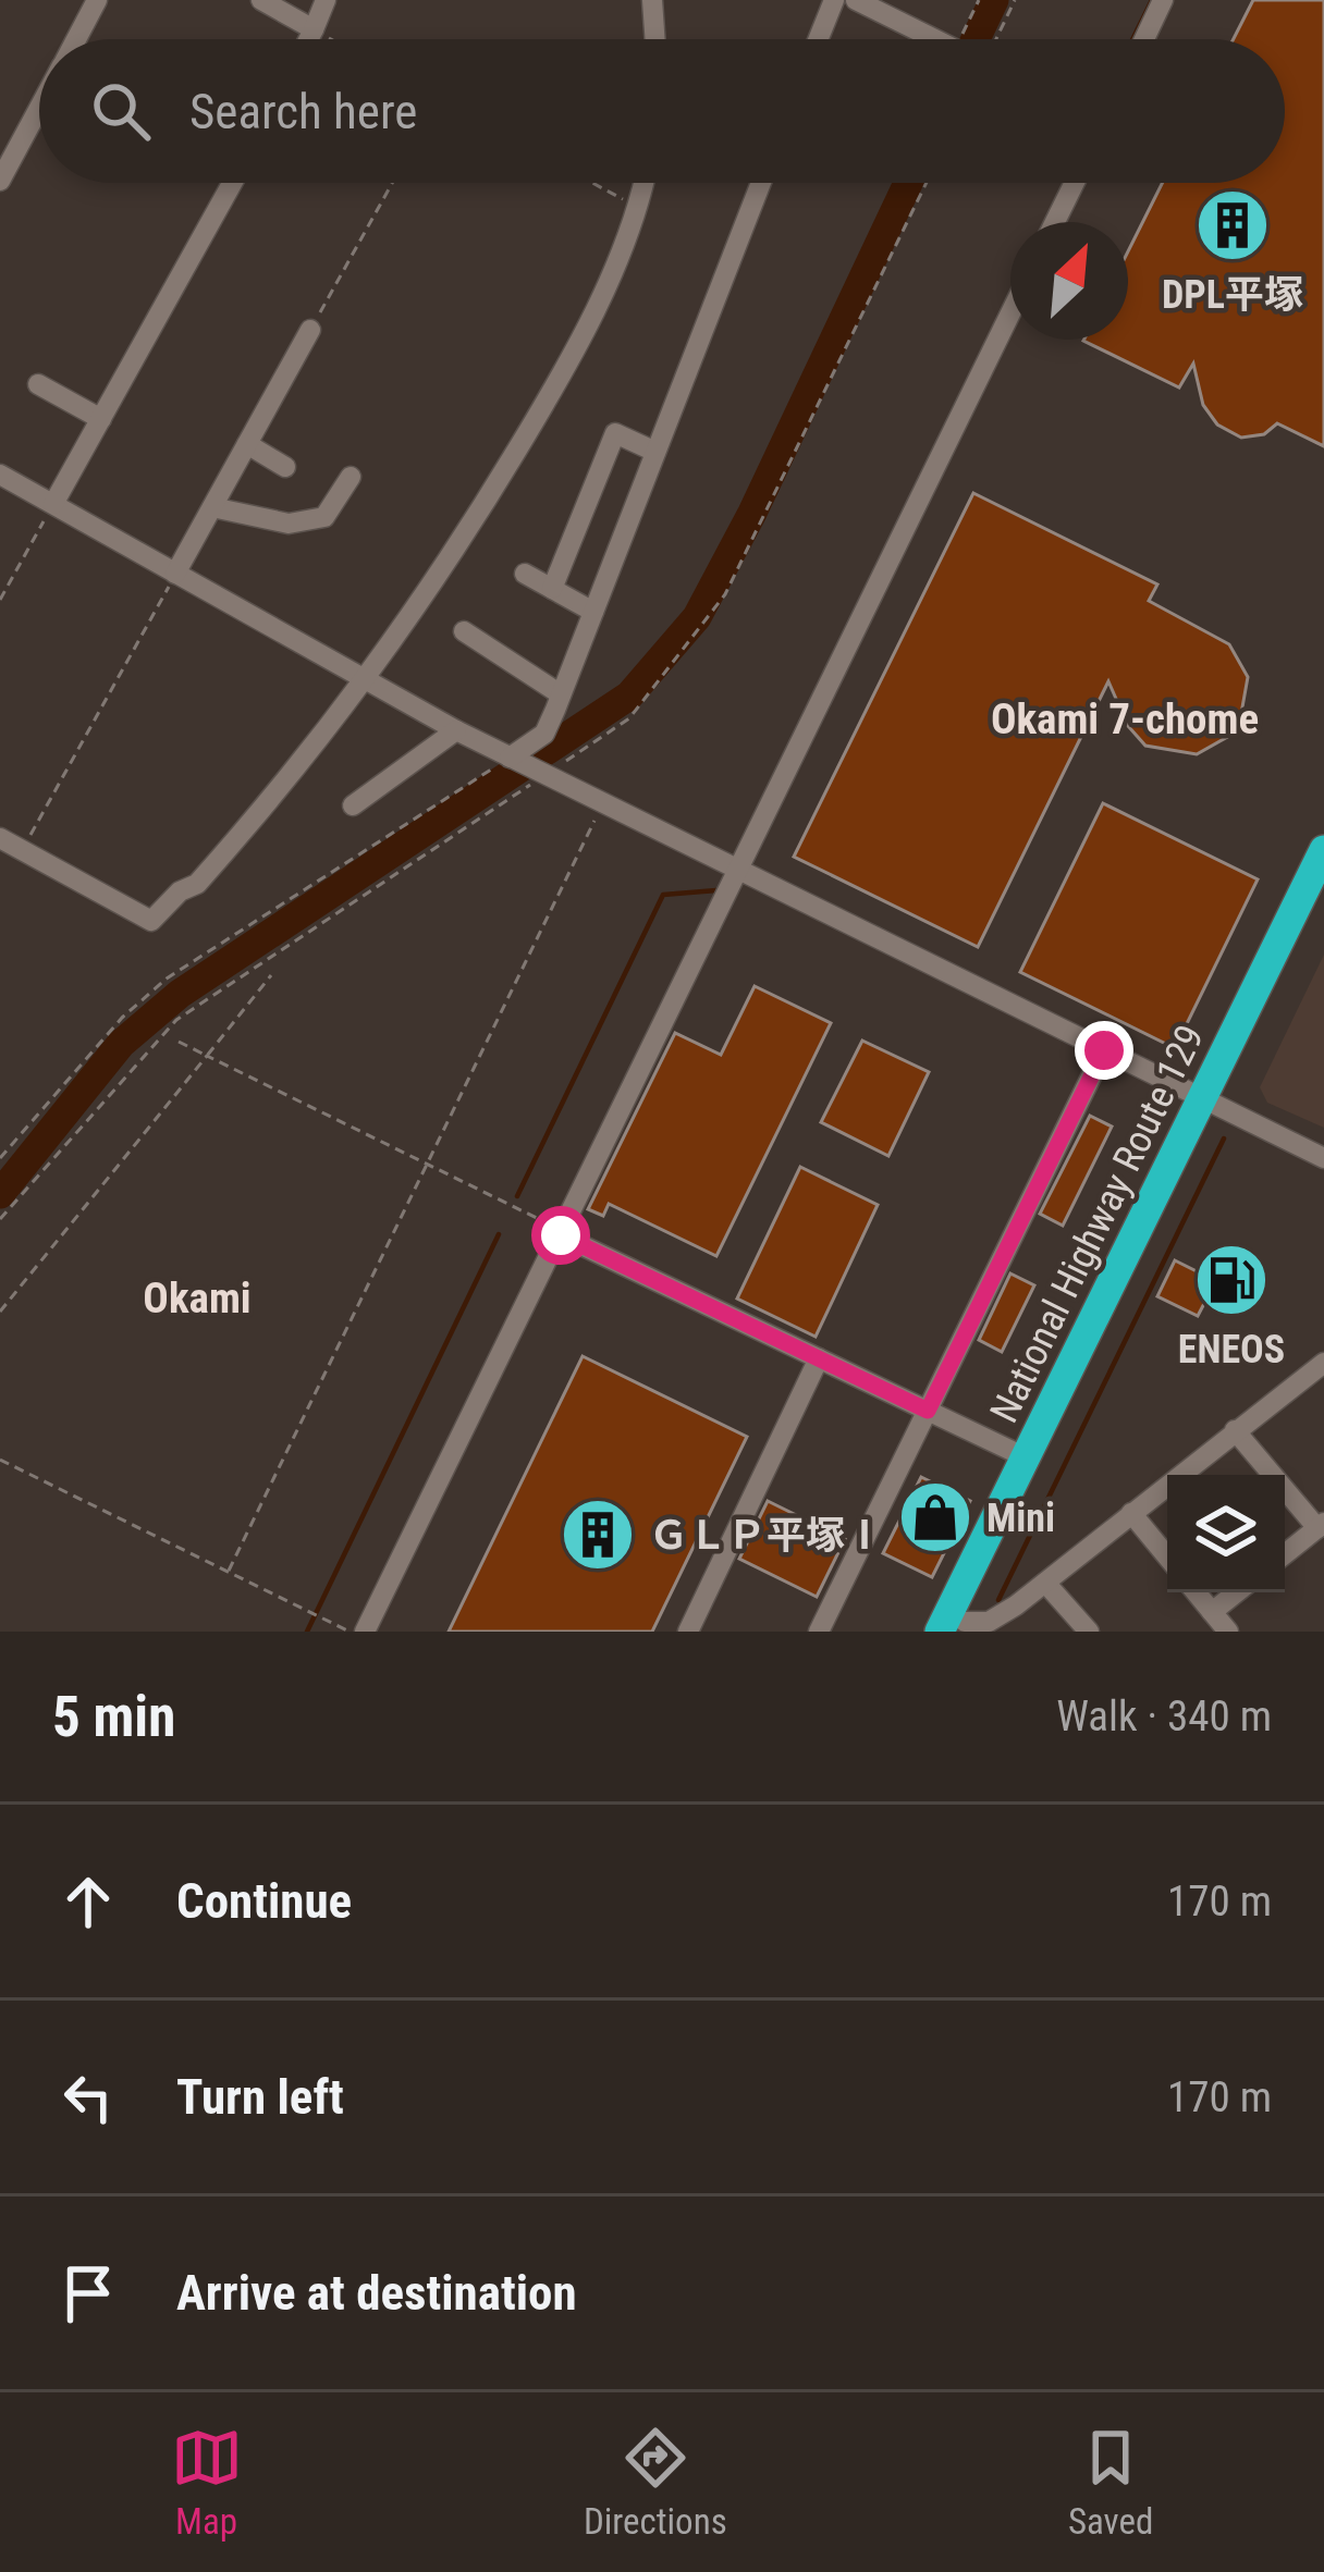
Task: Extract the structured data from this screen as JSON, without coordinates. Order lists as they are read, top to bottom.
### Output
{
  "streets": {
    "highway": ["National Highway Route 129"]
  },
  "districts": ["Okami 7-chome", "Okami"],
  "places": {
    "building": ["DPL平塚", "ＧＬＰ平塚Ⅰ"],
    "fuel station": ["ENEOS"],
    "shop": ["Mini"]
  },
  "north": "top right",
  "page": {
    "search": "Search here",
    "heading": ["5 min", "Walk · 340 m"],
    "list": [
      ["Continue", "170 m"],
      ["Turn left", "170 m"],
      "Arrive at destination"
    ],
    "nav": ["Map", "Directions", "Saved"]
  }
}
